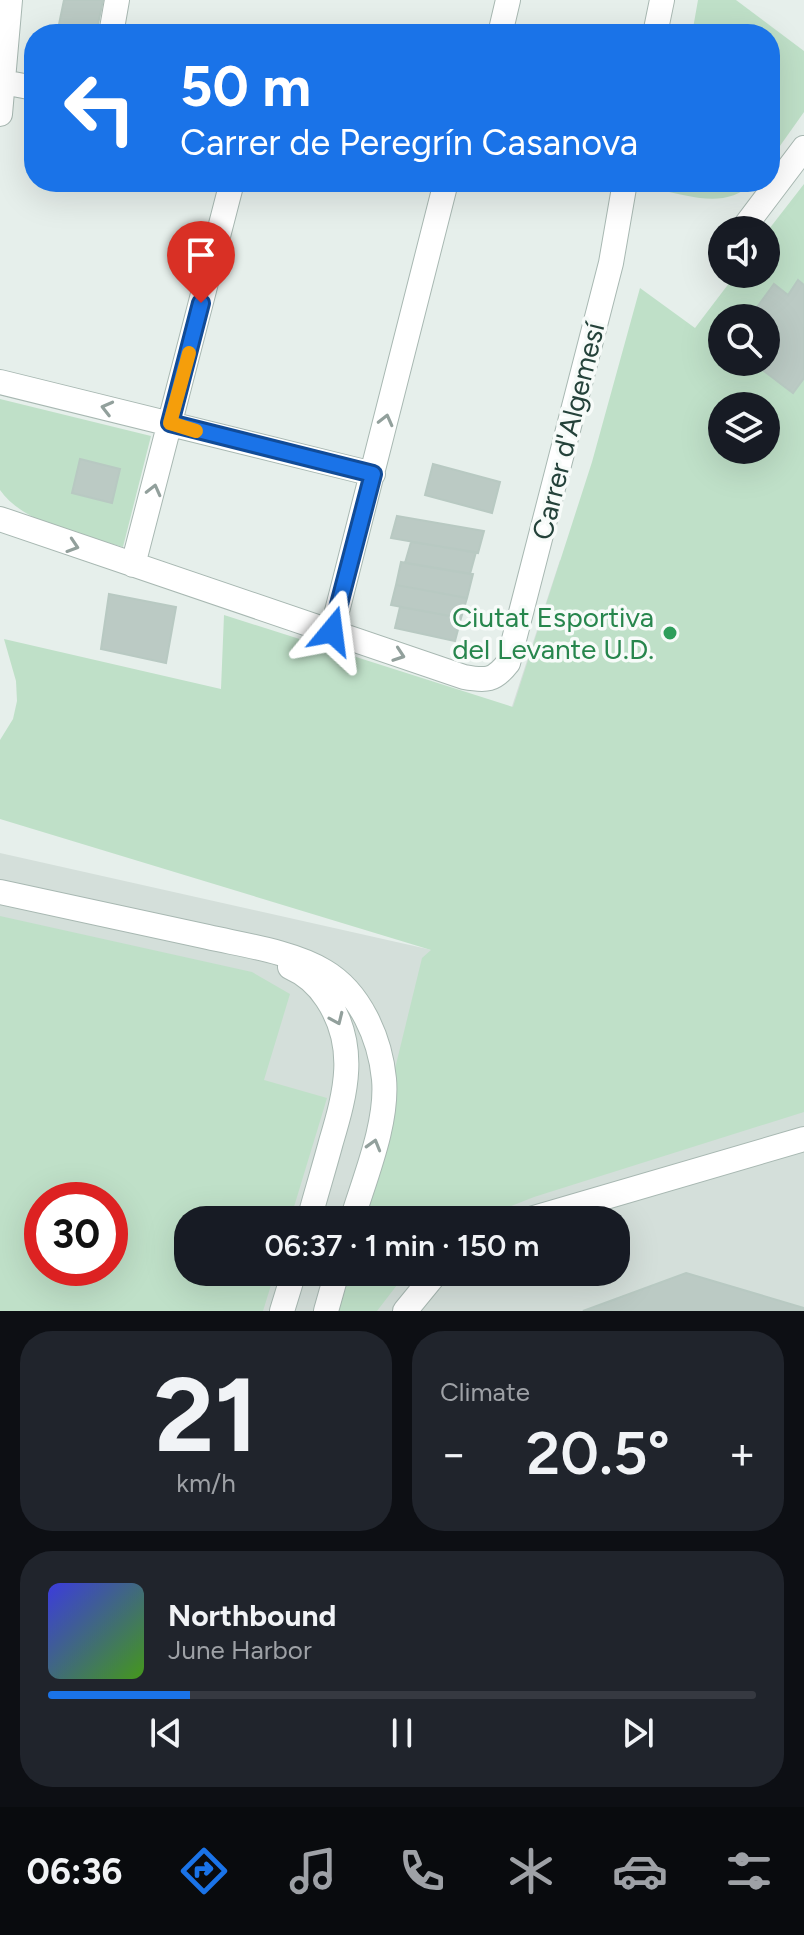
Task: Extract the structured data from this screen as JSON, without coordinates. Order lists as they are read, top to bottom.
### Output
{
  "streets": {
    "street": ["Carrer d'Algemesí"]
  },
  "places": ["Ciutat Esportiva del Levante U.D."],
  "page": {
    "turn": ["50 m", "Carrer de Peregrín Casanova"],
    "limit": "30",
    "trip": "06:37 · 1 min · 150 m",
    "tile": [
      ["21", "km/h"],
      "Climate"
    ],
    "heat": ["−", "20.5°", "+"],
    "song": ["Northbound", "June Harbor"],
    "tabs": "06:36"
  }
}
